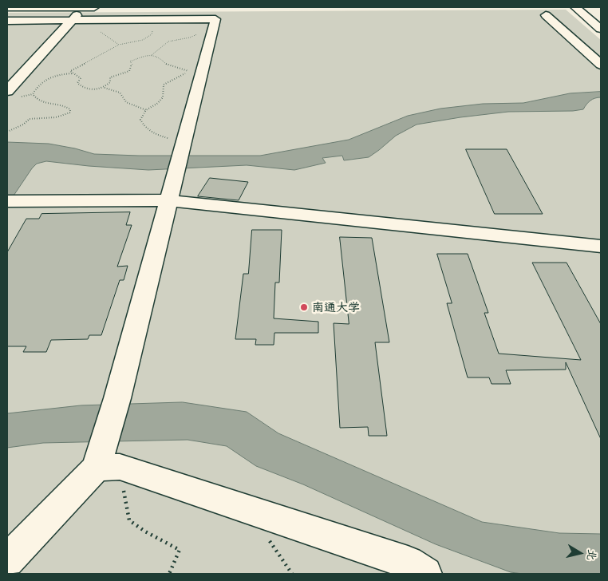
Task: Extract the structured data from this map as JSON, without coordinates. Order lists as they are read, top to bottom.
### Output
{
  "places": ["南通大学"],
  "north": "right"
}
